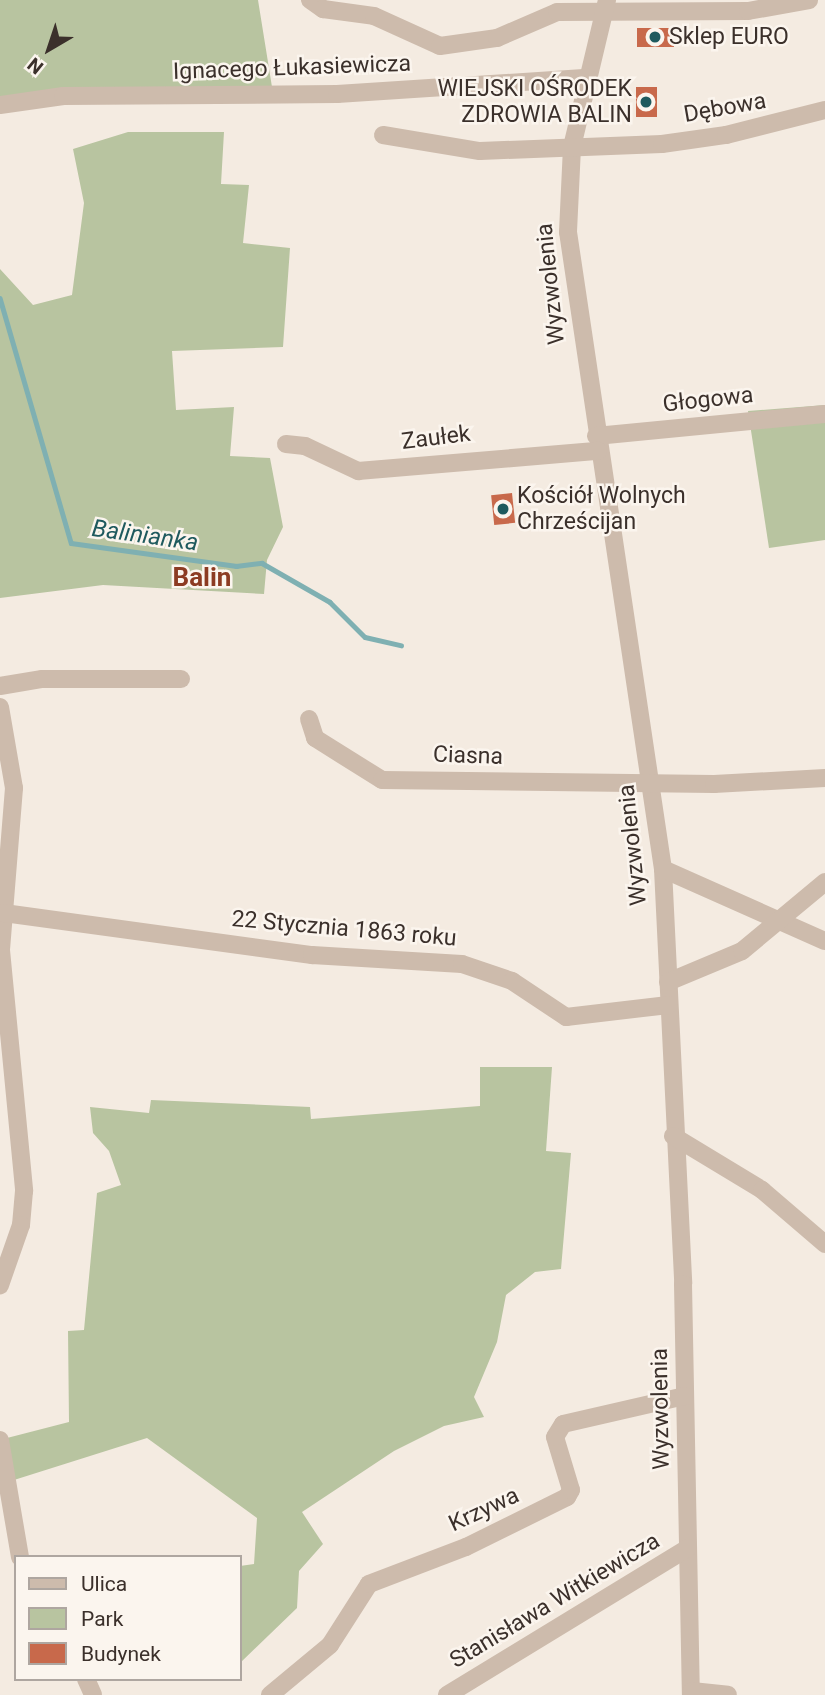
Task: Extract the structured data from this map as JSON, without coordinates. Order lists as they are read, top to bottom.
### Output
{
  "streets": {
    "street": [
      "Ignacego Łukasiewicza",
      "Dębowa",
      "Wyzwolenia",
      "Głogowa",
      "Zaułek",
      "Ciasna",
      "22 Stycznia 1863 roku",
      "Krzywa",
      "Stanisława Witkiewicza"
    ]
  },
  "crossings": [
    ["Ignacego Łukasiewicza", "Wyzwolenia"],
    ["Dębowa", "Wyzwolenia"],
    ["Wyzwolenia", "Głogowa"],
    ["Wyzwolenia", "Zaułek"],
    ["Wyzwolenia", "Ciasna"],
    ["Wyzwolenia", "22 Stycznia 1863 roku"],
    ["Wyzwolenia", "Krzywa"],
    ["Wyzwolenia", "Stanisława Witkiewicza"],
    ["Głogowa", "Zaułek"]
  ],
  "districts": ["Balin"],
  "water": ["Balinianka"],
  "places": ["Sklep EURO", "WIEJSKI OŚRODEK ZDROWIA BALIN", "Kościół Wolnych Chrześcijan"],
  "legend": ["Ulica", "Park", "Budynek"],
  "north": "bottom left"
}
